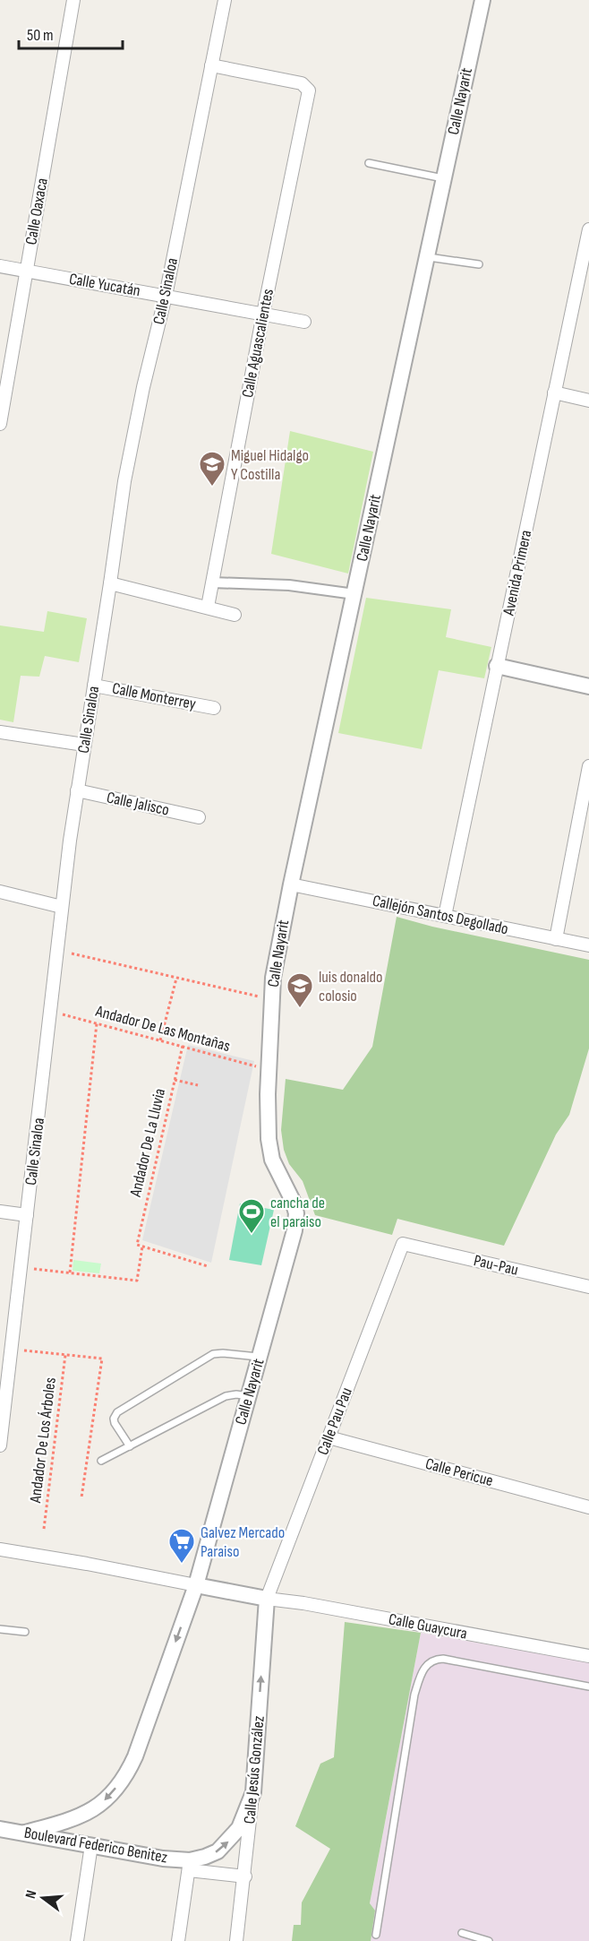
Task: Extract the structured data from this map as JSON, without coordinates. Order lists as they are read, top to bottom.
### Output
{
  "streets": {
    "street": [
      "Calle Nayarit",
      "Calle Oaxaca",
      "Calle Yucatán",
      "Calle Sinaloa",
      "Calle Aguascalientes",
      "Avenida Primera",
      "Calle Monterrey",
      "Calle Jalisco",
      "Callejón Santos Degollado",
      "Pau-Pau",
      "Calle Pau Pau",
      "Calle Pericue",
      "Calle Guaycura",
      "Calle Jesús González",
      "Boulevard Federico Benitez"
    ],
    "path": ["Andador De Las Montañas", "Andador De La Lluvia", "Andador De Los Árboles"]
  },
  "crossings": [
    ["Calle Nayarit", "Callejón Santos Degollado"],
    ["Calle Nayarit", "Andador De Las Montañas"],
    ["Calle Nayarit", "Boulevard Federico Benitez"],
    ["Calle Oaxaca", "Calle Yucatán"],
    ["Calle Yucatán", "Calle Sinaloa"],
    ["Calle Yucatán", "Calle Aguascalientes"],
    ["Calle Sinaloa", "Calle Aguascalientes"],
    ["Calle Sinaloa", "Calle Monterrey"],
    ["Calle Sinaloa", "Calle Jalisco"],
    ["Calle Sinaloa", "Andador De Las Montañas"],
    ["Avenida Primera", "Callejón Santos Degollado"],
    ["Andador De Las Montañas", "Andador De La Lluvia"],
    ["Pau-Pau", "Calle Pau Pau"],
    ["Calle Pau Pau", "Calle Pericue"],
    ["Calle Pau Pau", "Calle Guaycura"],
    ["Calle Pau Pau", "Calle Jesús González"],
    ["Calle Guaycura", "Calle Jesús González"],
    ["Calle Jesús González", "Boulevard Federico Benitez"]
  ],
  "one_way": ["Calle Jesús González"],
  "places": {
    "school or university": ["Miguel Hidalgo Y Costilla", "luis donaldo colosio"],
    "sports": ["cancha de el paraiso"],
    "supermarket": ["Galvez Mercado Paraiso"]
  },
  "scale_bar": "50 m",
  "north": "left"
}
